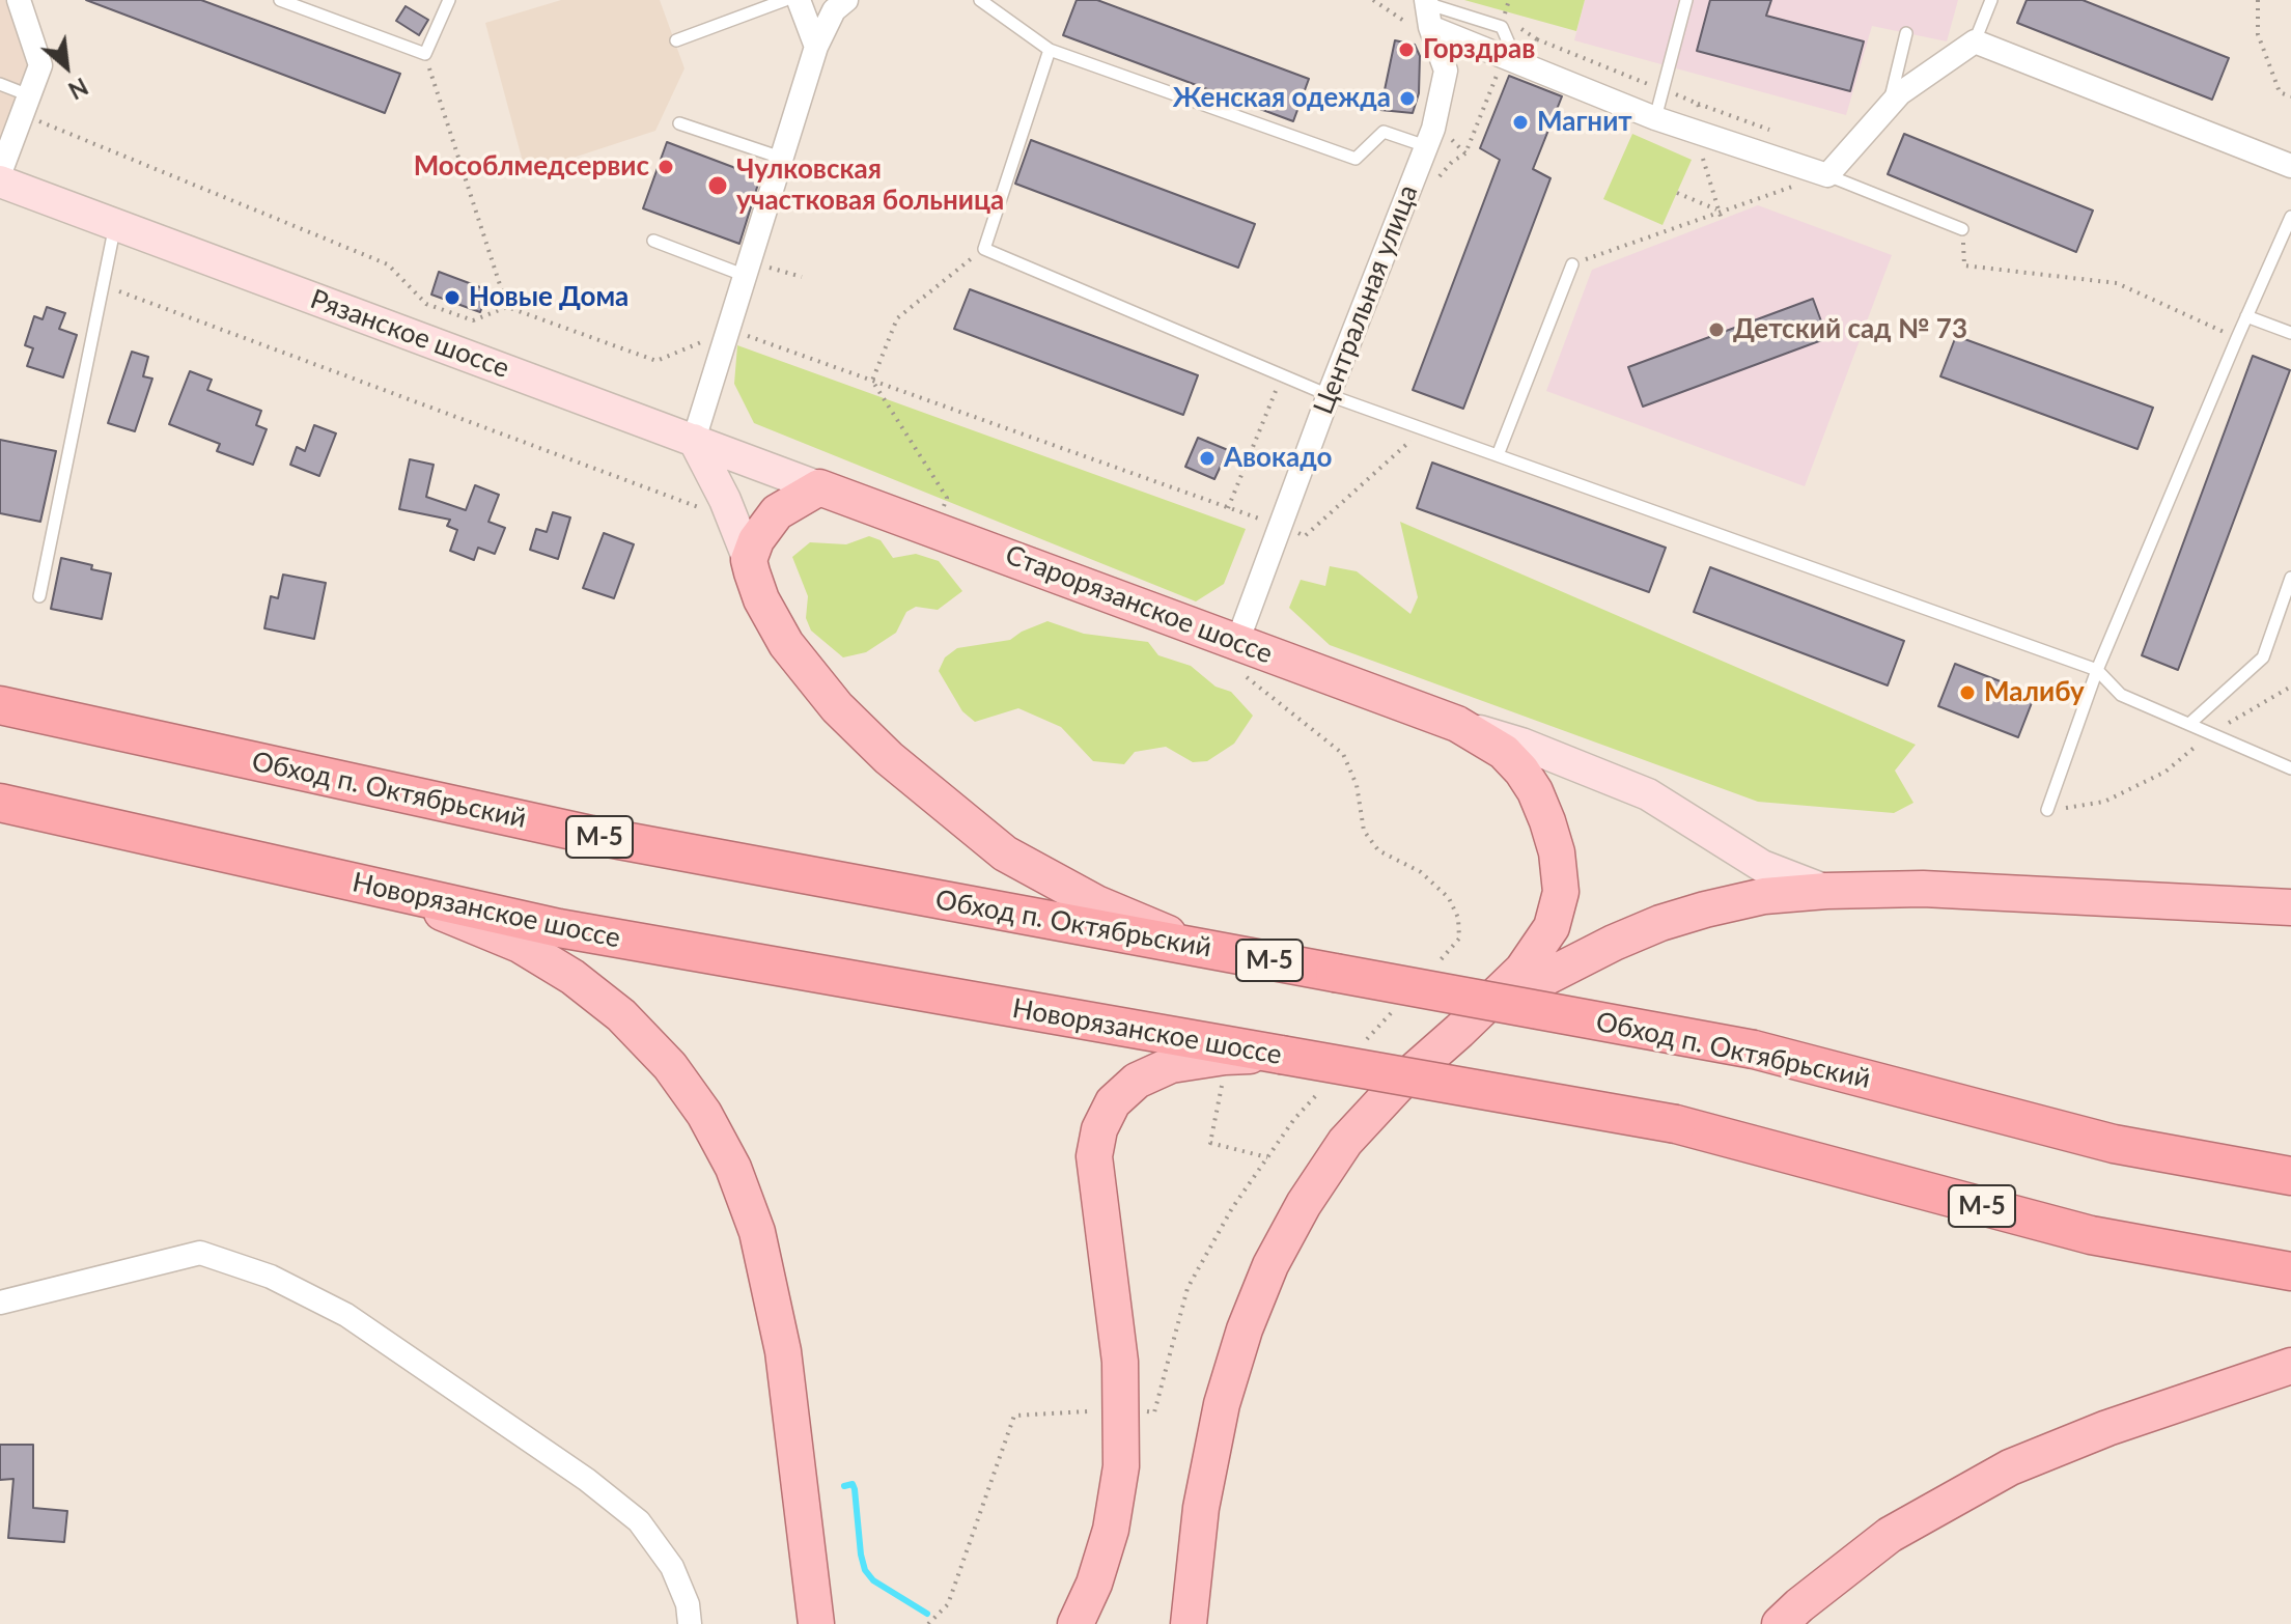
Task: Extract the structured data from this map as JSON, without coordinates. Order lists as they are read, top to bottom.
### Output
{
  "streets": {
    "highway": ["Обход п. Октябрьский", "М-5", "Новорязанское шоссе"],
    "main road": ["Рязанское шоссе", "Старорязанское шоссе"],
    "street": ["Центральная улица"]
  },
  "crossings": [
    ["Центральная улица", "Старорязанское шоссе"],
    ["Рязанское шоссе", "Старорязанское шоссе"]
  ],
  "places": [
    "Горздрав",
    "Женская одежда",
    "Магнит",
    "Мособлмедсервис",
    "Чулковская участковая больница",
    "Новые Дома",
    "Детский сад № 73",
    "Авокадо",
    "Малибу"
  ],
  "north": "bottom right"
}
